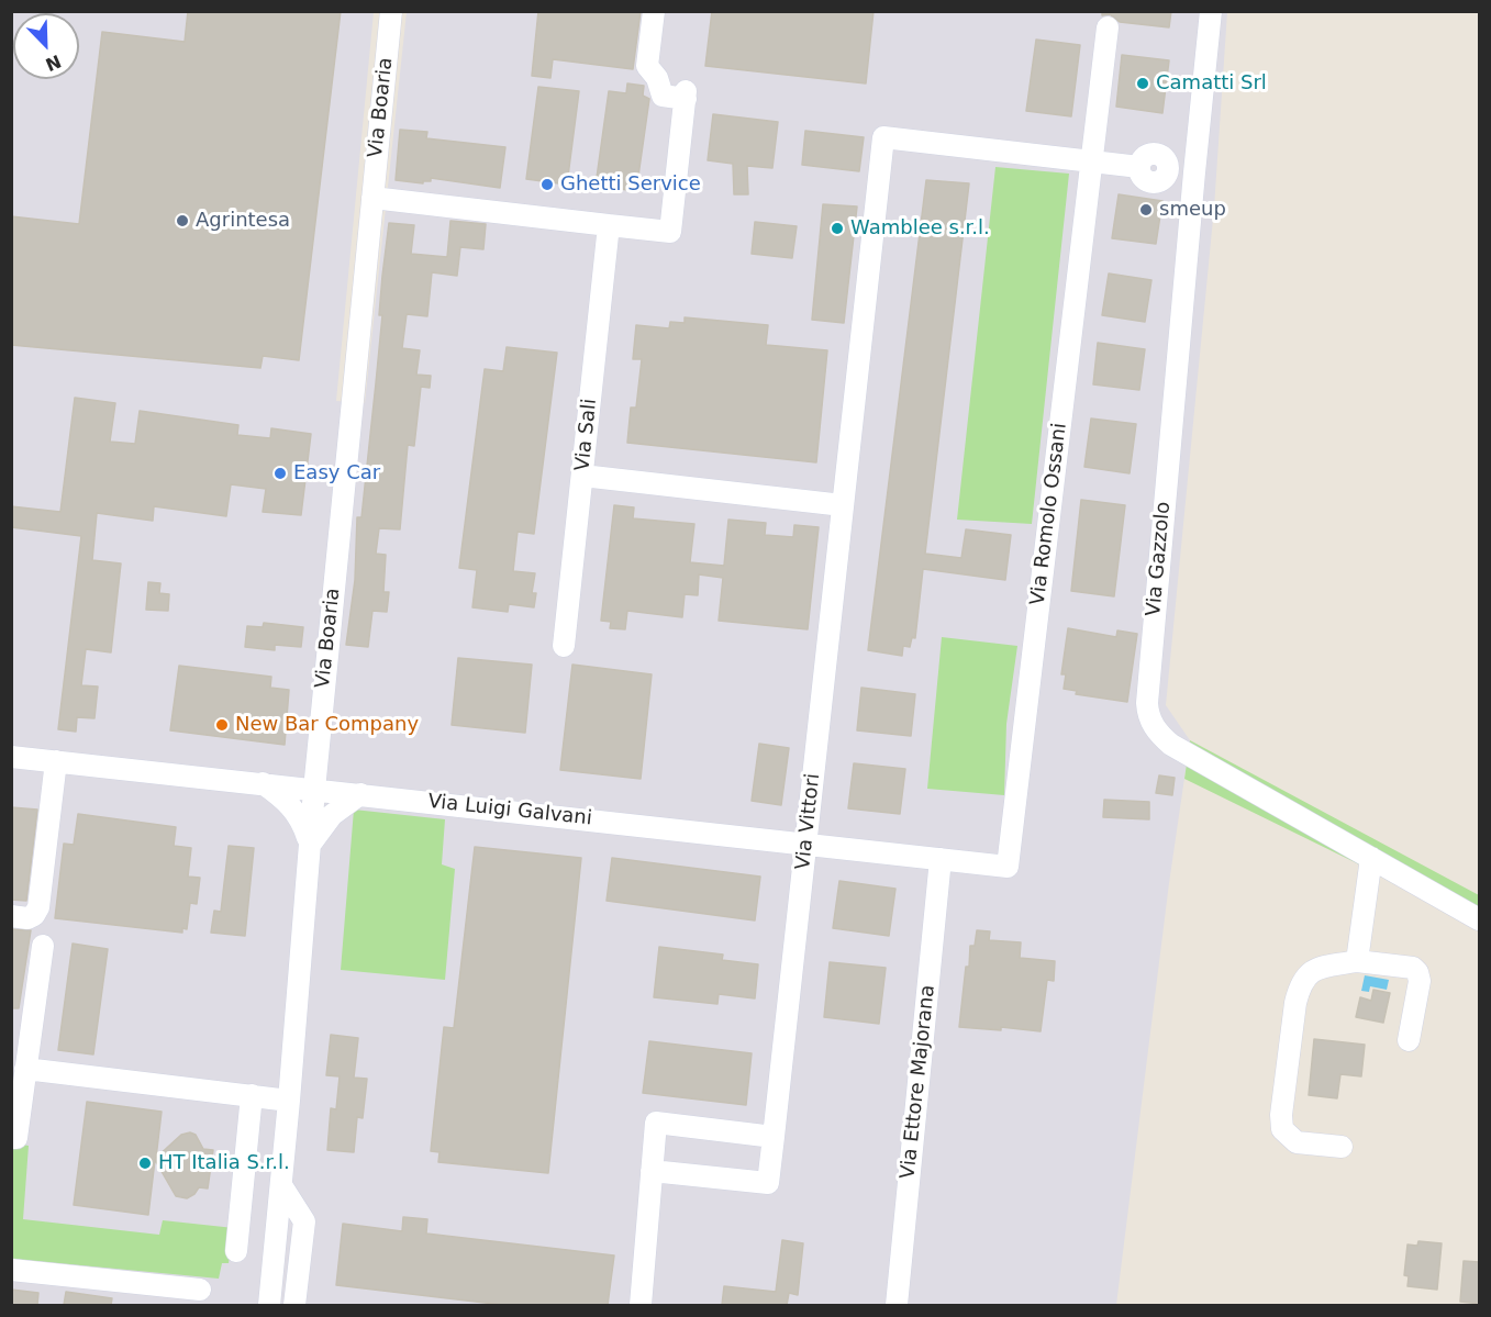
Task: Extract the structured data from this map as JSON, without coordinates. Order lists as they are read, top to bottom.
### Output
{
  "streets": {
    "street": [
      "Via Boaria",
      "Via Sali",
      "Via Romolo Ossani",
      "Via Gazzolo",
      "Via Luigi Galvani",
      "Via Vittori",
      "Via Ettore Majorana"
    ]
  },
  "crossings": [
    ["Via Boaria", "Via Luigi Galvani"],
    ["Via Romolo Ossani", "Via Luigi Galvani"],
    ["Via Romolo Ossani", "Via Vittori"],
    ["Via Luigi Galvani", "Via Vittori"],
    ["Via Luigi Galvani", "Via Ettore Majorana"]
  ],
  "places": [
    "Camatti Srl",
    "Ghetti Service",
    "smeup",
    "Agrintesa",
    "Wamblee s.r.l.",
    "Easy Car",
    "New Bar Company",
    "HT Italia S.r.l."
  ],
  "north": "bottom right"
}
